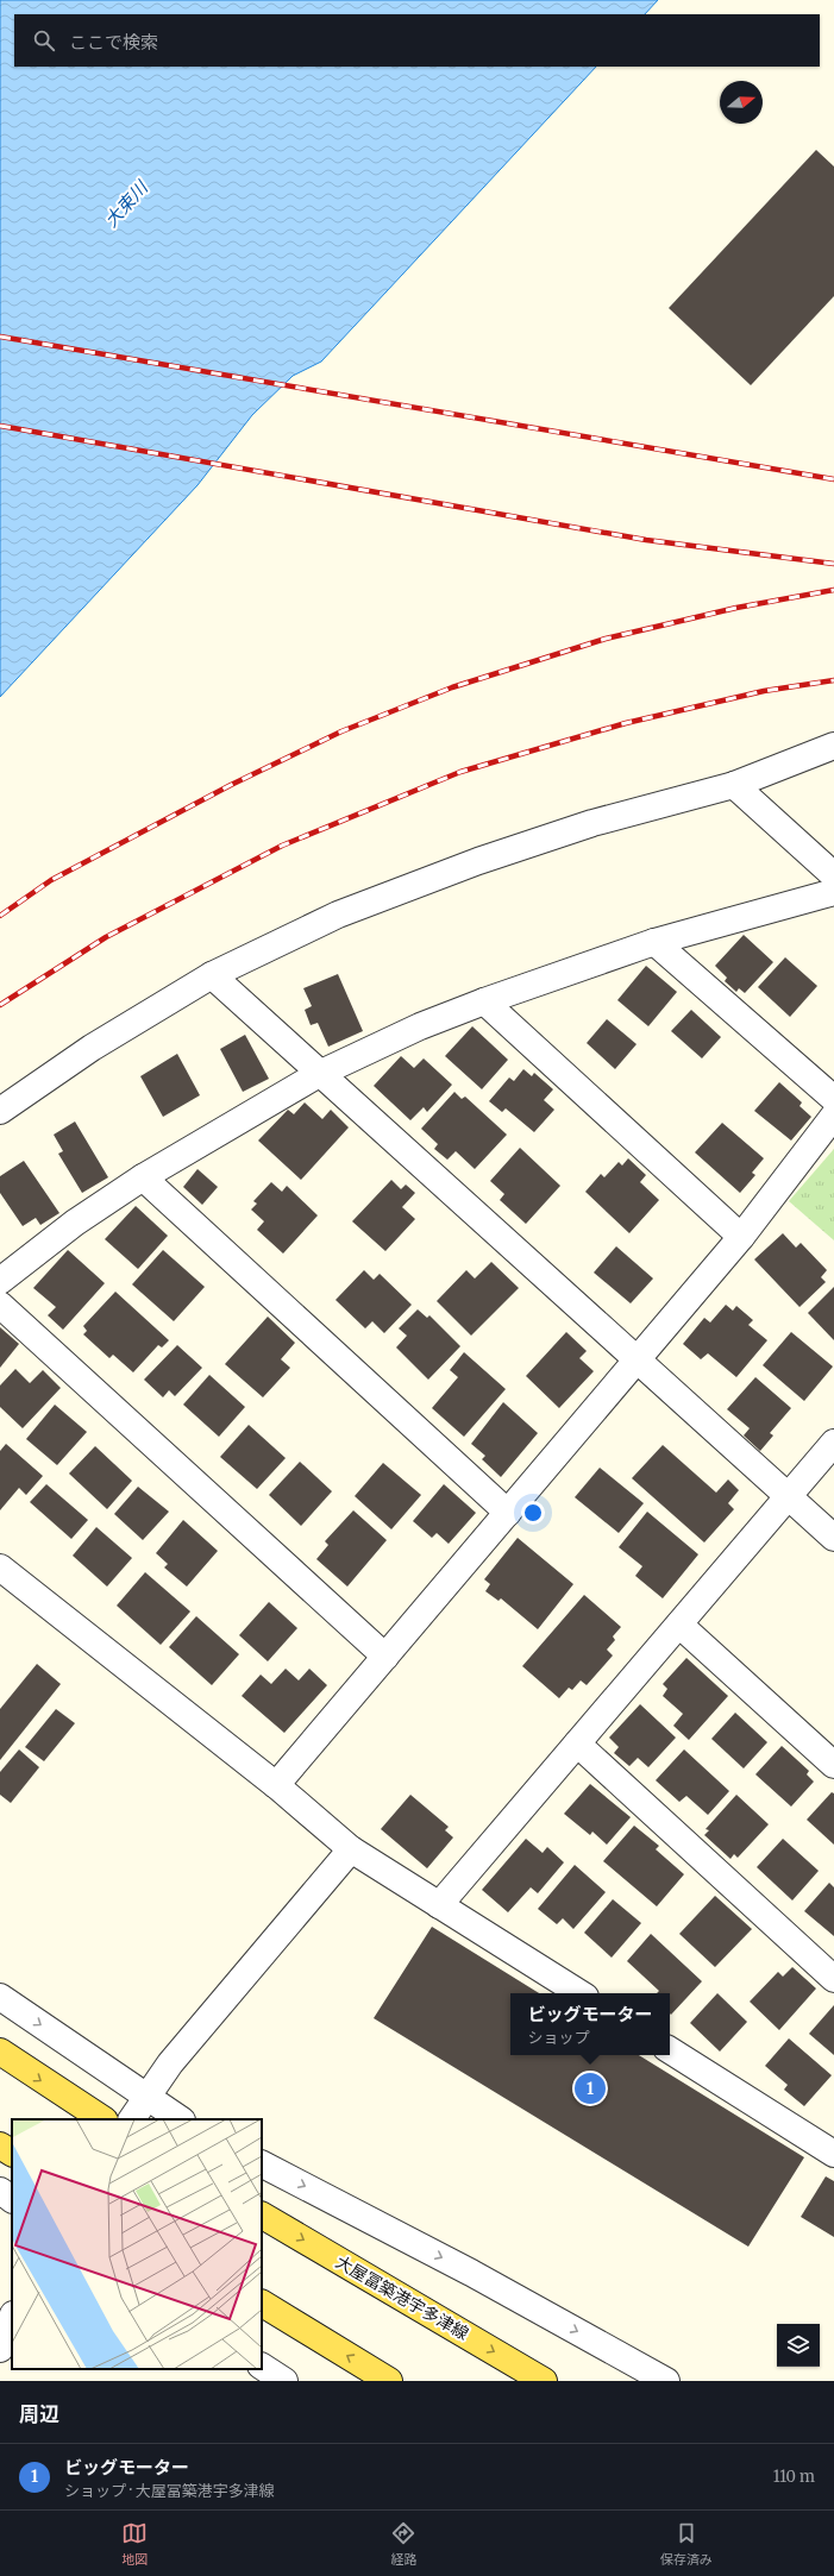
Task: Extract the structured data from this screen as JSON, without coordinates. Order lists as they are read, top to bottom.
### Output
{
  "streets": {
    "main road": ["大屋冨築港宇多津線"]
  },
  "water": ["大束川"],
  "north": "right",
  "page": {
    "search": "ここで検索",
    "popup": ["ビッグモーター", "ショップ"],
    "pins": "1",
    "heading": "周辺",
    "list": [
      {
        "mark": "1",
        "name": "ビッグモーター",
        "note": "ショップ · 大屋冨築港宇多津線",
        "value": "110 m"
      }
    ],
    "nav": ["地図", "経路", "保存済み"]
  }
}
